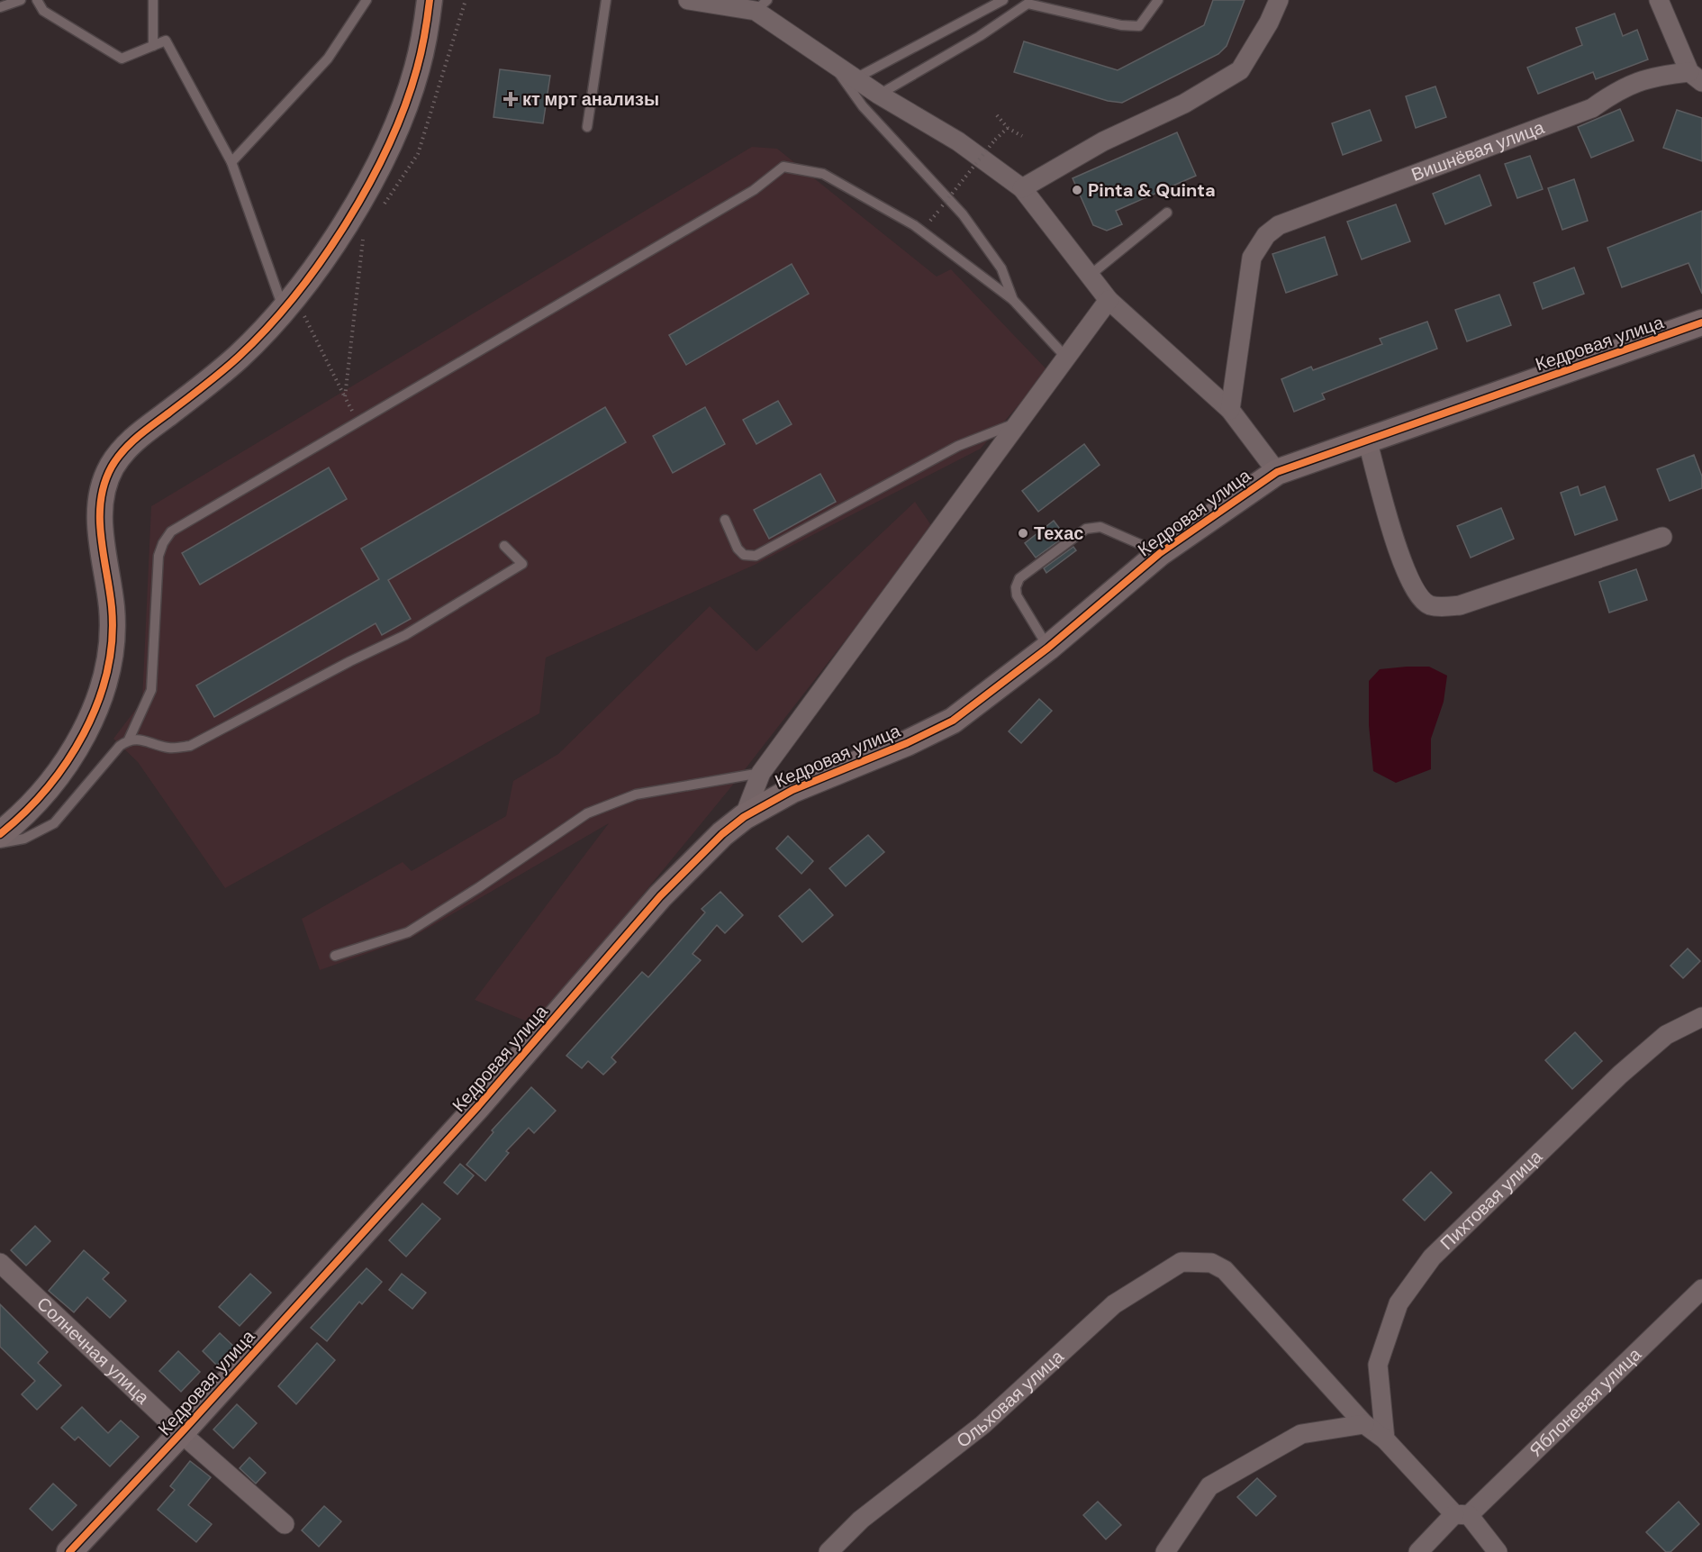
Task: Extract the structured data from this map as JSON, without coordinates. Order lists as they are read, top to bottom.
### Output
{
  "streets": {
    "street": [
      "Вишнёвая улица",
      "Кедровая улица",
      "Пихтовая улица",
      "Солнечная улица",
      "Ольховая улица",
      "Яблоневая улица"
    ]
  },
  "crossings": [
    ["Кедровая улица", "Солнечная улица"]
  ],
  "places": {
    "health": ["кт мрт анализы"],
    "other": ["Pinta & Quinta", "Техас"]
  }
}
